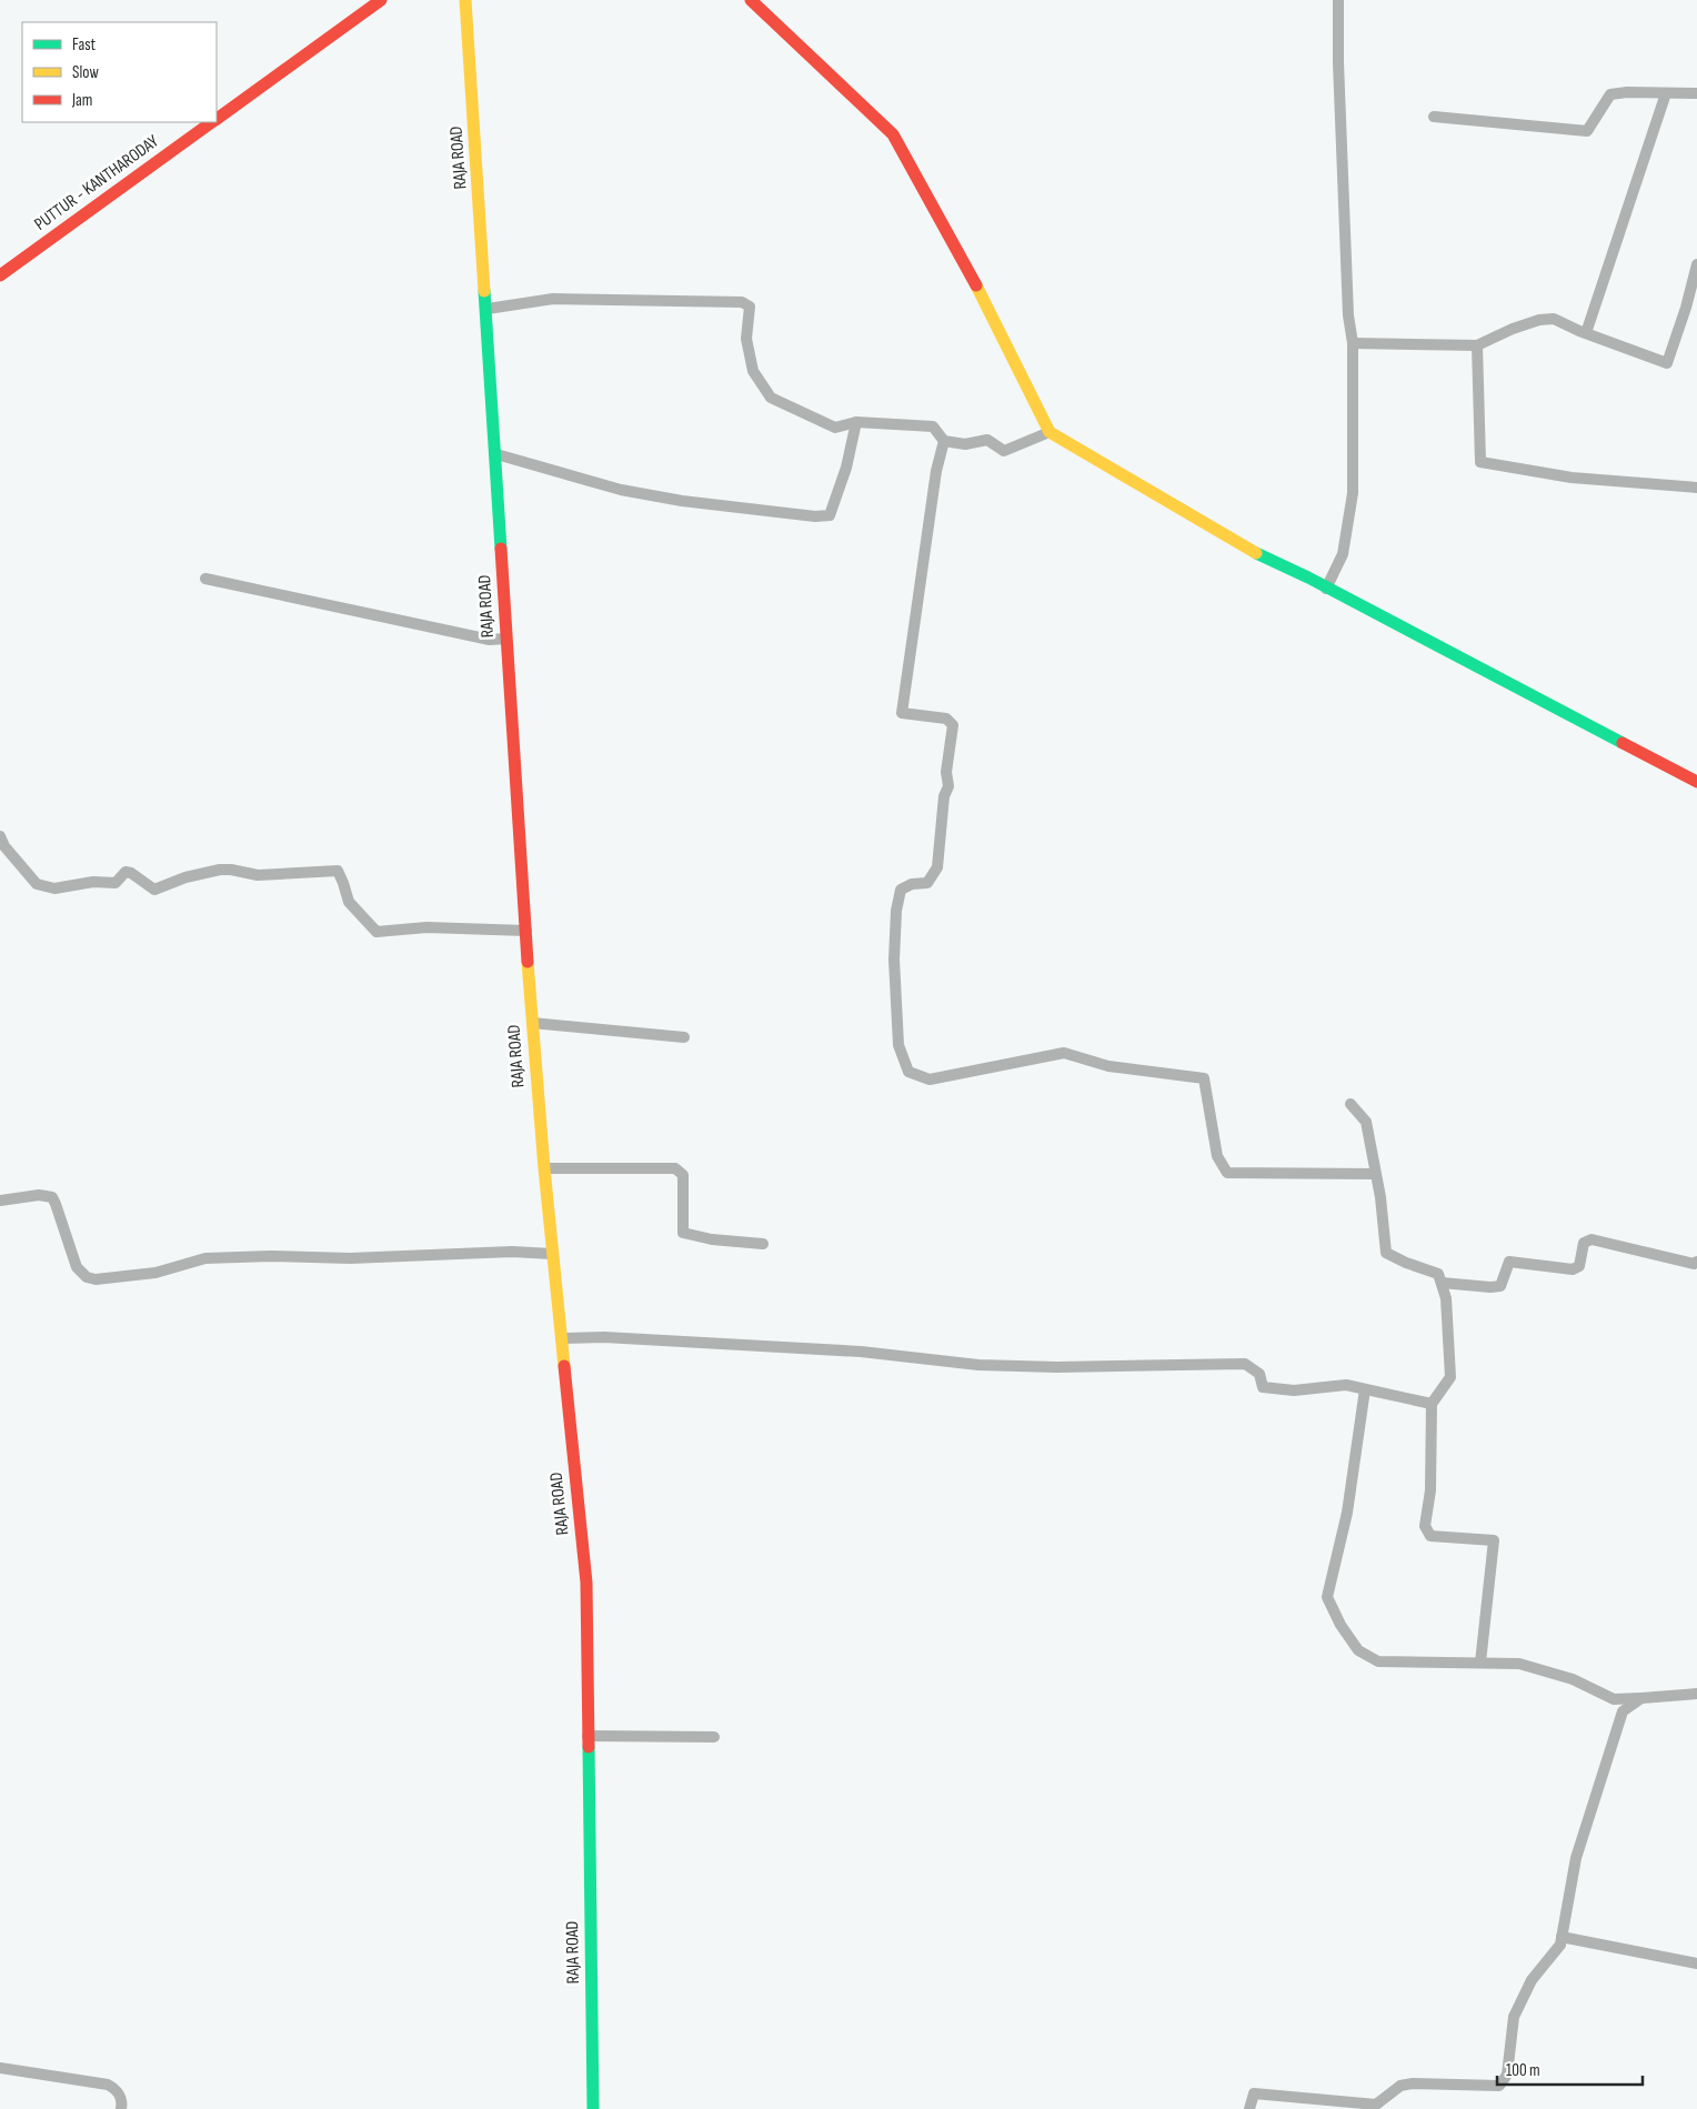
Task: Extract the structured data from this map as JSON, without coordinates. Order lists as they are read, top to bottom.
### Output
{
  "streets": {
    "street": ["RAJA ROAD", "PUTTUR - KANTHARODAY"]
  },
  "legend": ["Fast", "Slow", "Jam"],
  "scale_bar": "100 m"
}
